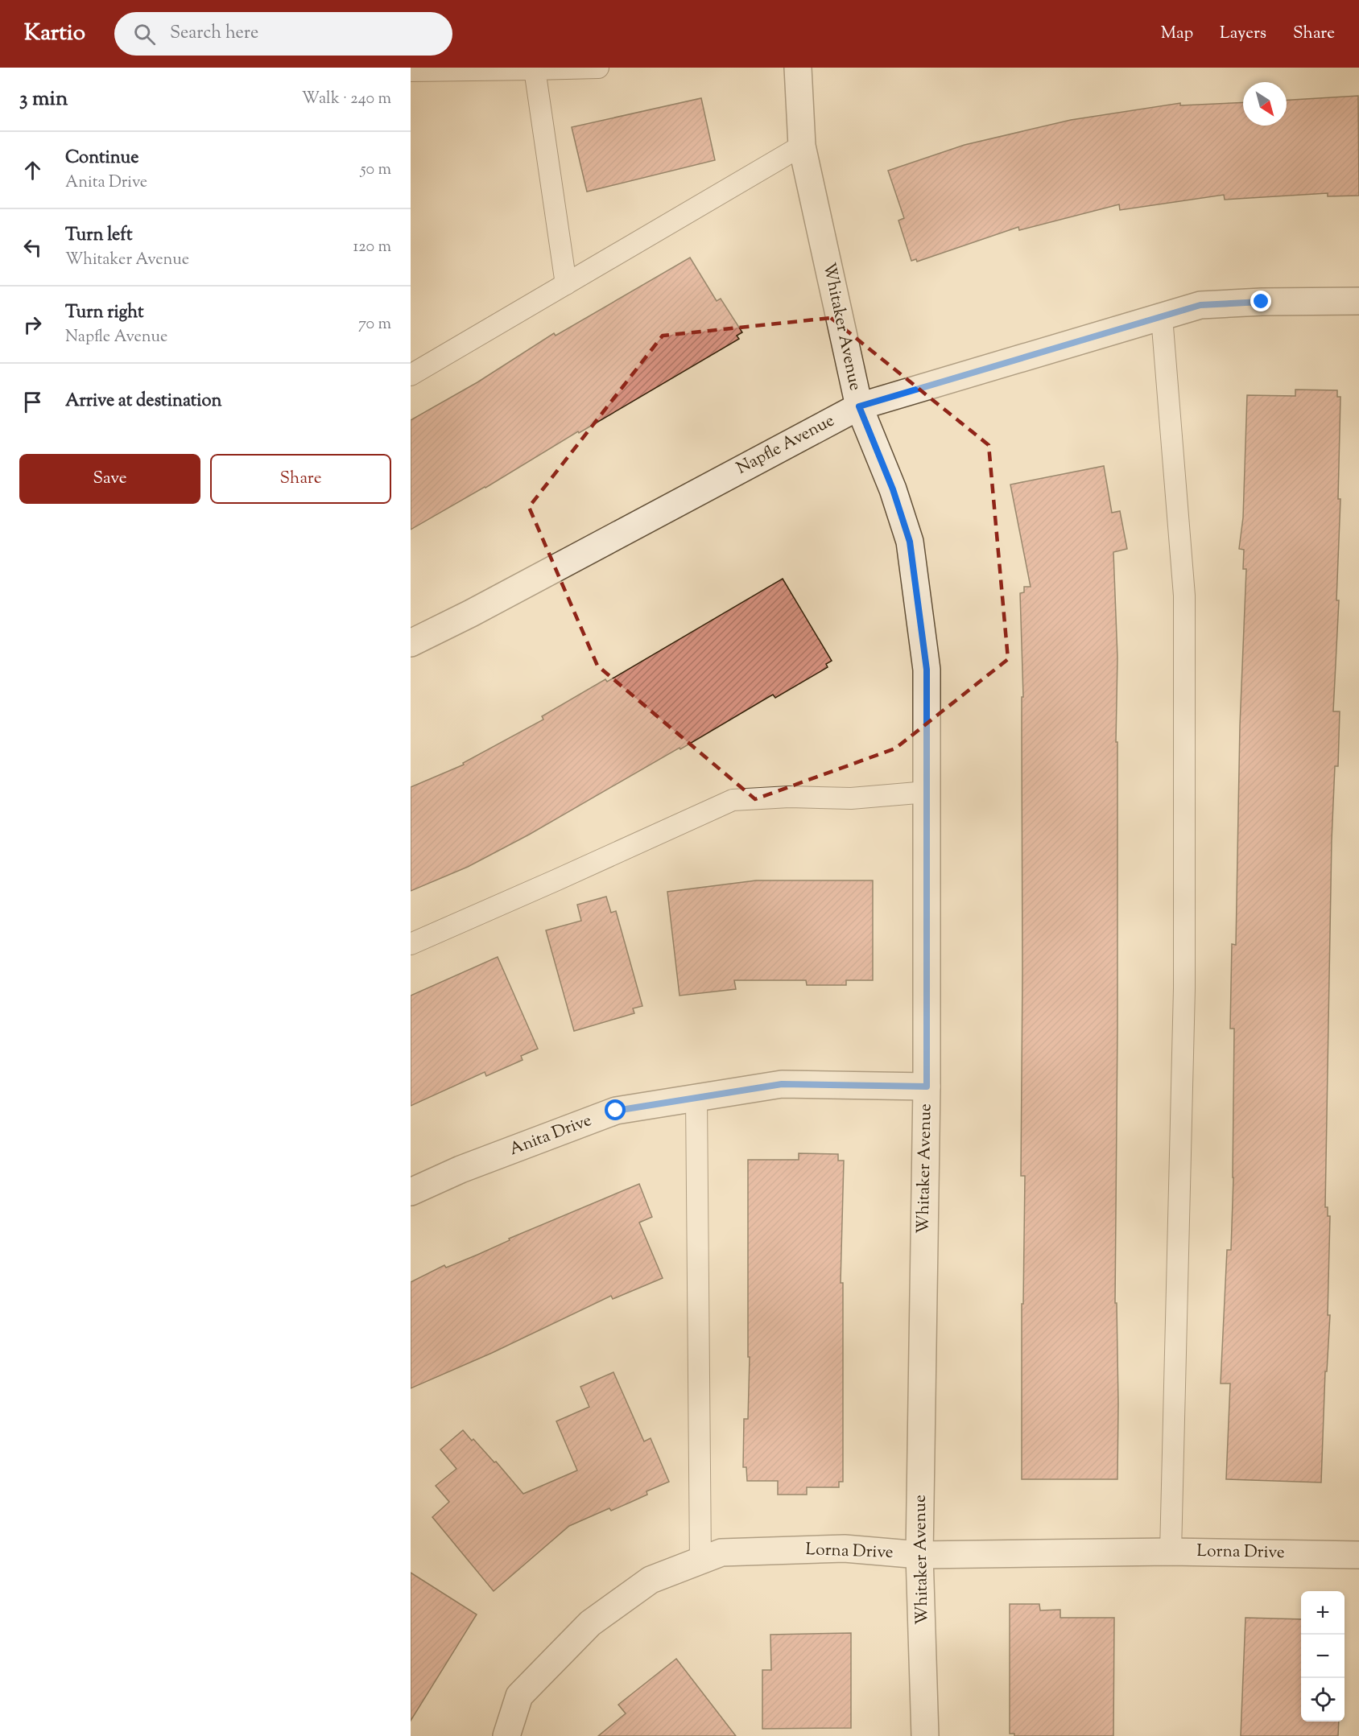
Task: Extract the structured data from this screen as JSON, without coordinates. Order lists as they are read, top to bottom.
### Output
{
  "streets": {
    "street": [
      "Whitaker Avenue",
      "Napfle Avenue",
      "Anita Drive",
      "Lorna Drive"
    ]
  },
  "crossings": [
    ["Whitaker Avenue", "Napfle Avenue"],
    ["Whitaker Avenue", "Anita Drive"],
    ["Whitaker Avenue", "Lorna Drive"]
  ],
  "north": "bottom right",
  "page": {
    "header": "Kartio",
    "search": "Search here",
    "nav": ["Map", "Layers", "Share"],
    "heading": ["3 min", "Walk · 240 m"],
    "list": [
      ["Continue", "Anita Drive", "50 m"],
      ["Turn left", "Whitaker Avenue", "120 m"],
      ["Turn right", "Napfle Avenue", "70 m"],
      "Arrive at destination"
    ],
    "buttons": ["Save", "Share"],
    "map_buttons": ["+", "−"]
  }
}
